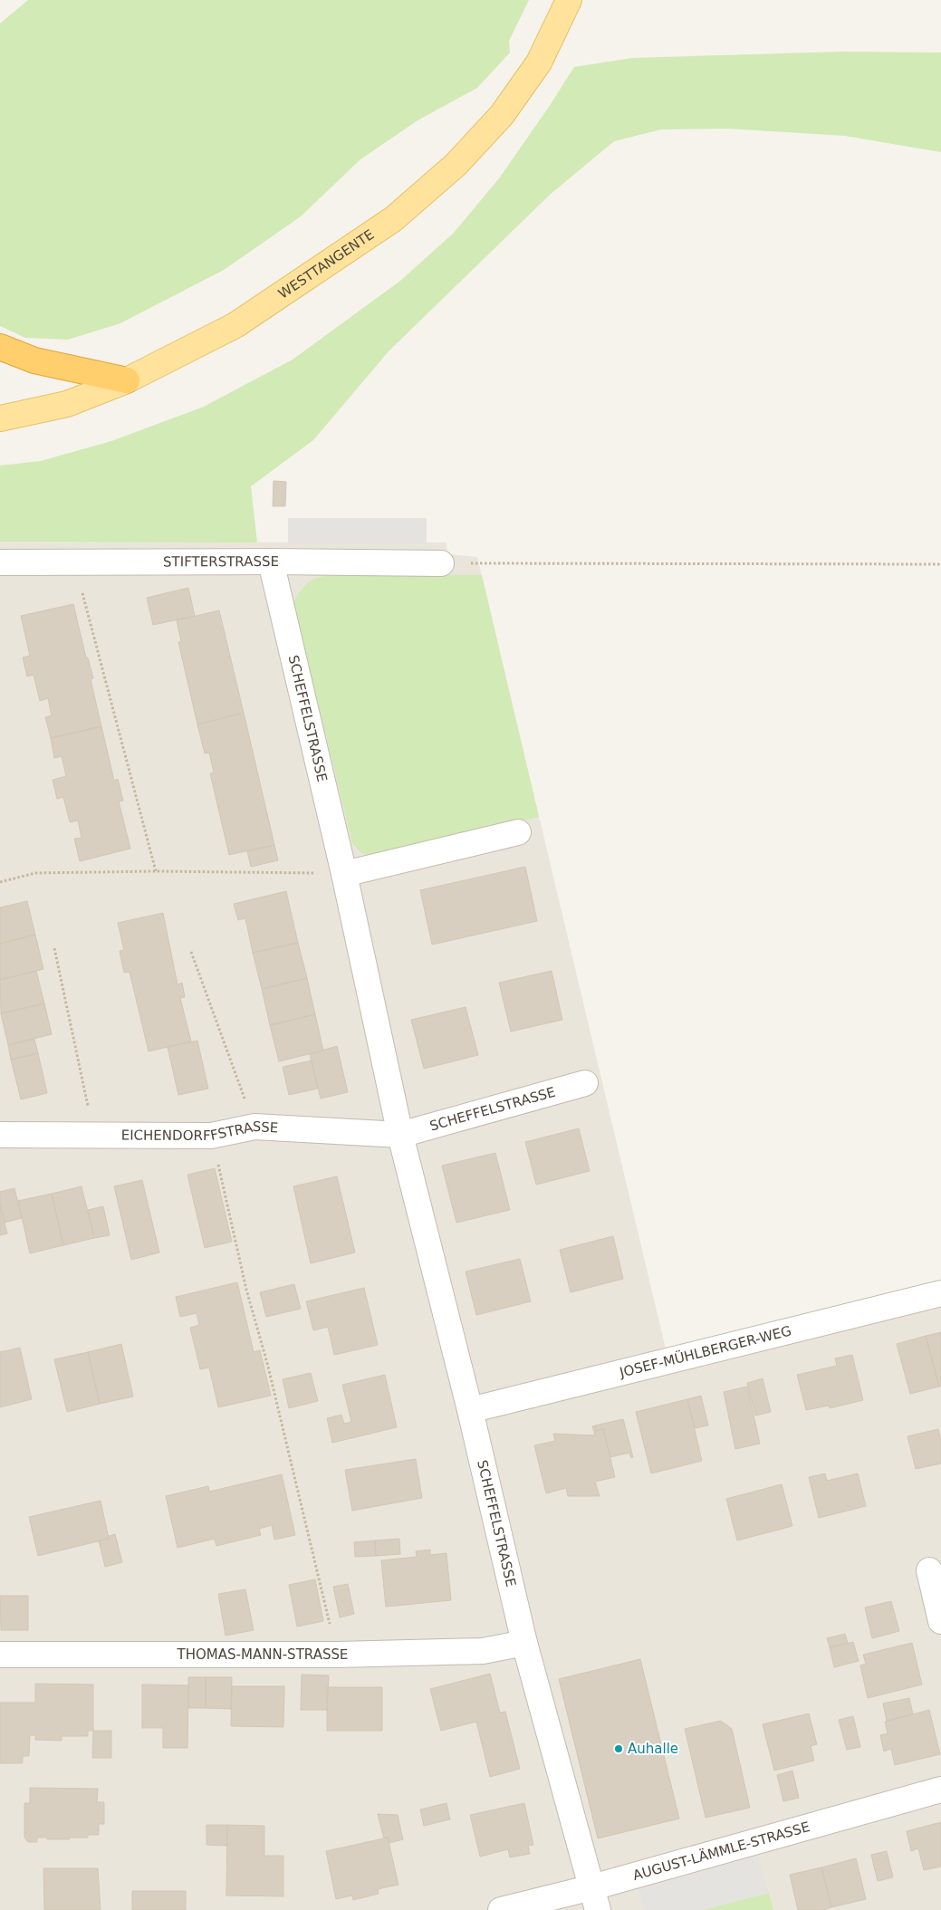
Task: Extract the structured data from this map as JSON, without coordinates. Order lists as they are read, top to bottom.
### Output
{
  "streets": {
    "main road": ["WESTTANGENTE"],
    "street": [
      "STIFTERSTRASSE",
      "SCHEFFELSTRASSE",
      "EICHENDORFFSTRASSE",
      "JOSEF-MÜHLBERGER-WEG",
      "THOMAS-MANN-STRASSE",
      "AUGUST-LÄMMLE-STRASSE"
    ]
  },
  "crossings": [
    ["STIFTERSTRASSE", "SCHEFFELSTRASSE"],
    ["SCHEFFELSTRASSE", "EICHENDORFFSTRASSE"],
    ["SCHEFFELSTRASSE", "JOSEF-MÜHLBERGER-WEG"],
    ["SCHEFFELSTRASSE", "THOMAS-MANN-STRASSE"],
    ["SCHEFFELSTRASSE", "AUGUST-LÄMMLE-STRASSE"]
  ],
  "places": ["Auhalle"]
}
